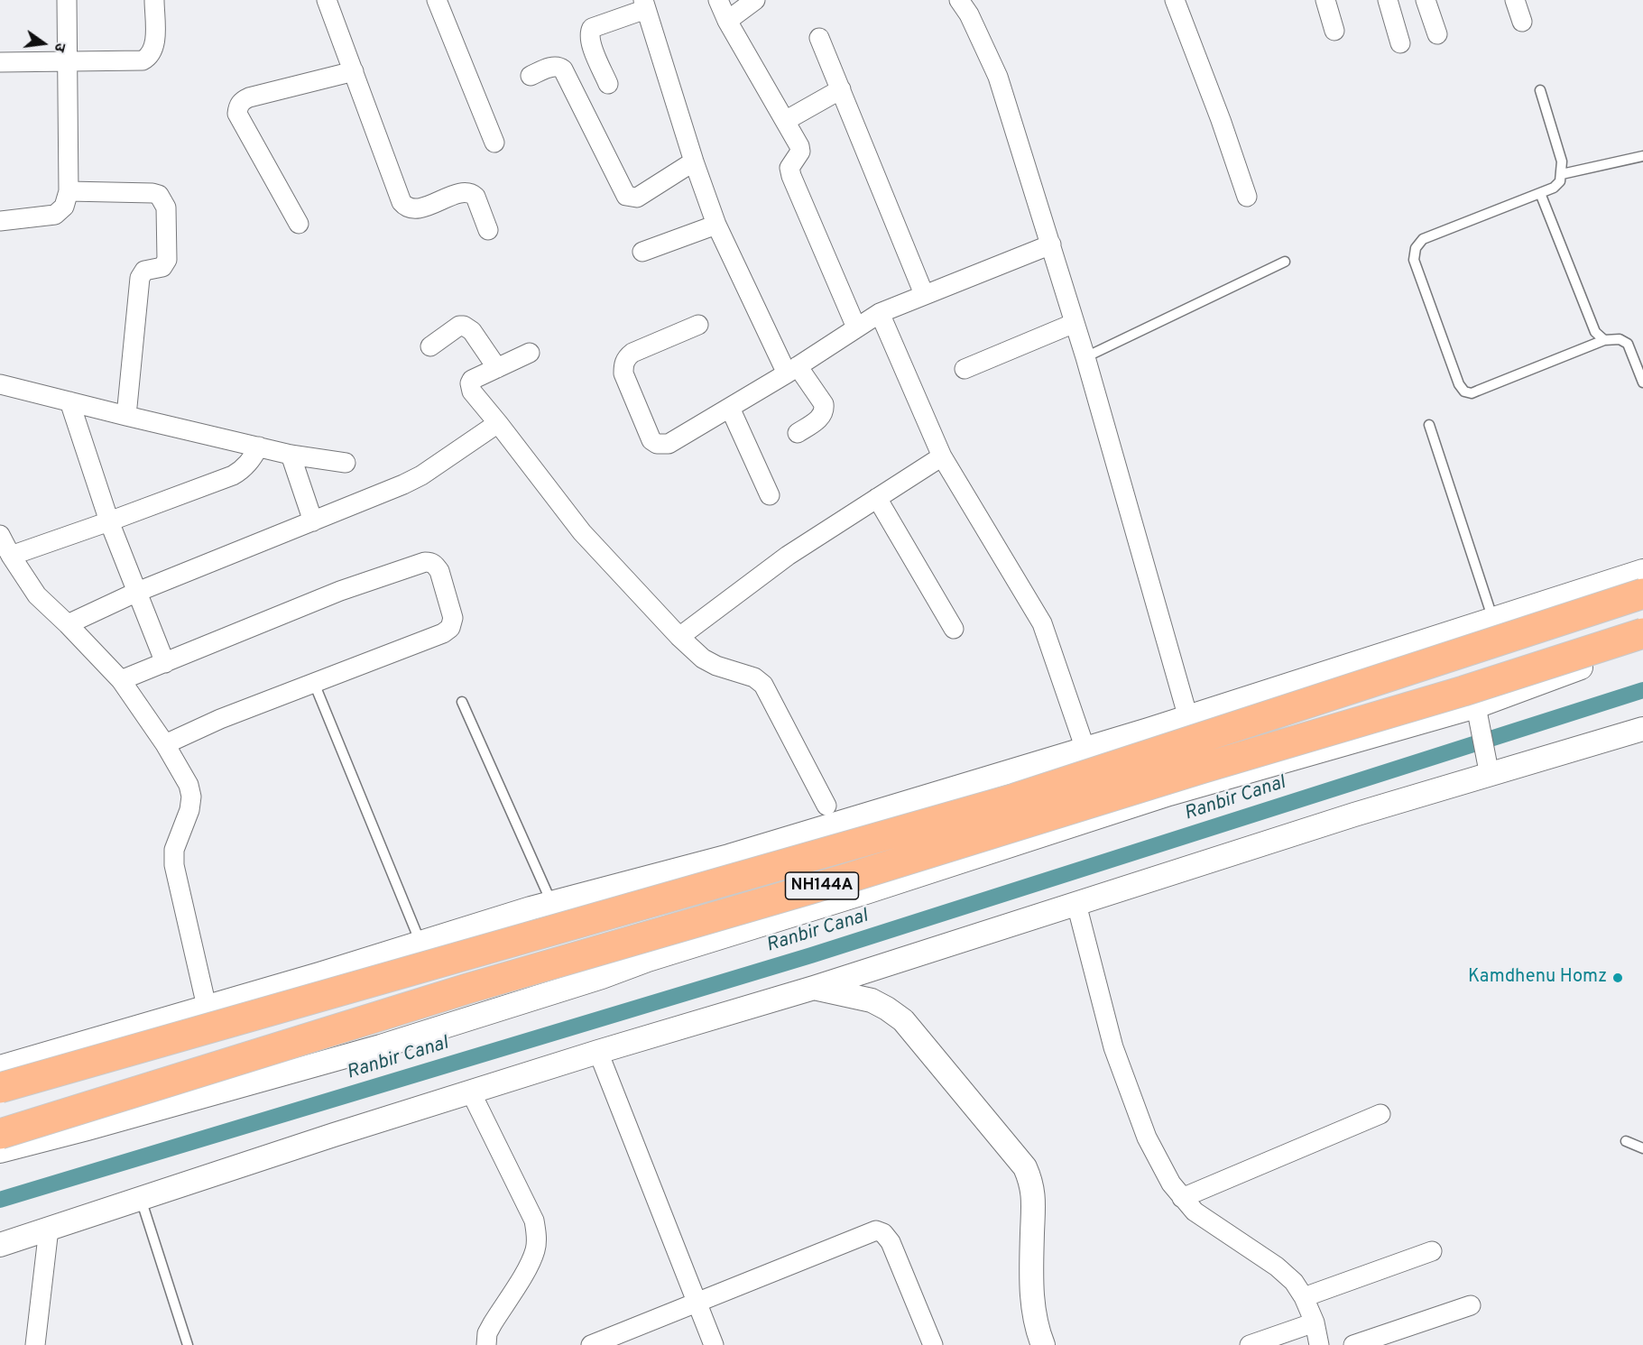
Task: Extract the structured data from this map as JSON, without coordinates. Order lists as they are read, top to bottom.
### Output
{
  "streets": {
    "highway": ["NH144A"]
  },
  "water": ["Ranbir Canal"],
  "places": ["Kamdhenu Homz"],
  "north": "right"
}
